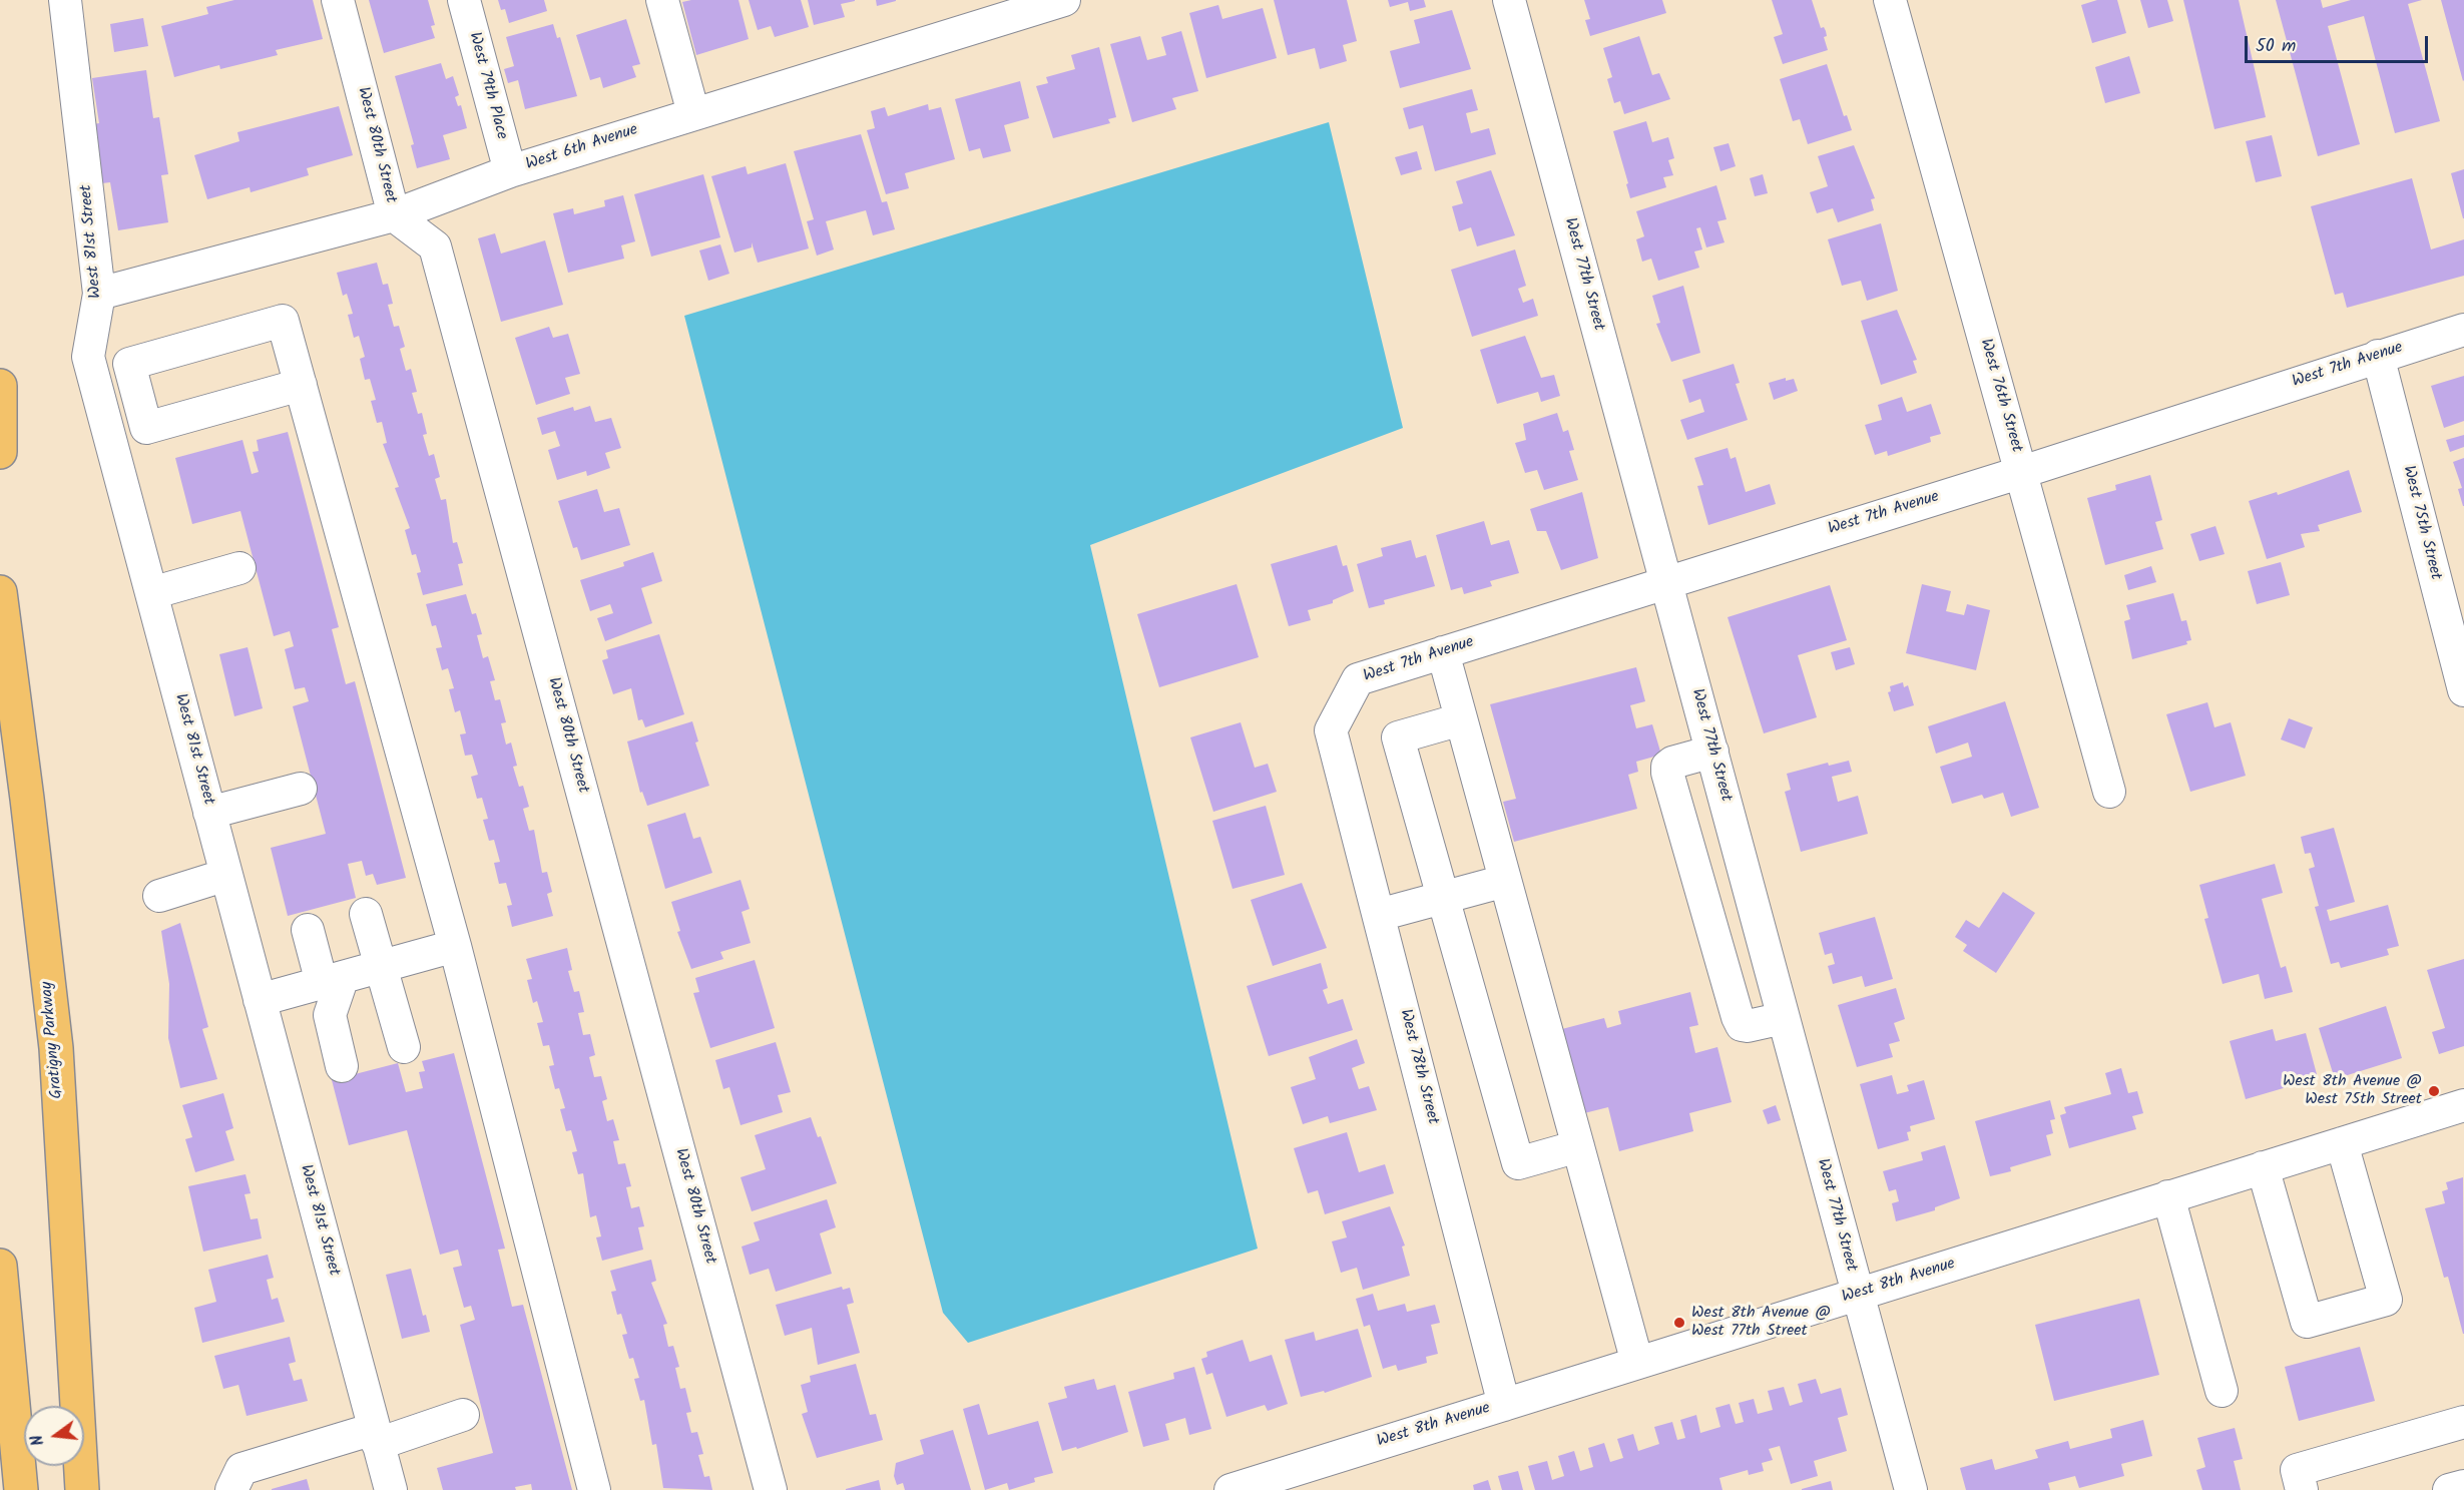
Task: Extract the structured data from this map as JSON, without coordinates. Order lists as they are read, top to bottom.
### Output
{
  "streets": {
    "highway": ["Gratigny Parkway"],
    "street": [
      "West 79th Place",
      "West 80th Street",
      "West 6th Avenue",
      "West 81st Street",
      "West 77th Street",
      "West 7th Avenue",
      "West 76th Street",
      "West 75th Street",
      "West 78th Street",
      "West 8th Avenue"
    ]
  },
  "crossings": [
    ["West 79th Place", "West 6th Avenue"],
    ["West 80th Street", "West 6th Avenue"],
    ["West 6th Avenue", "West 81st Street"],
    ["West 77th Street", "West 7th Avenue"],
    ["West 77th Street", "West 8th Avenue"],
    ["West 7th Avenue", "West 76th Street"],
    ["West 7th Avenue", "West 75th Street"],
    ["West 7th Avenue", "West 78th Street"],
    ["West 78th Street", "West 8th Avenue"]
  ],
  "places": ["West 8th Avenue @ West 75th Street", "West 8th Avenue @ West 77th Street"],
  "scale_bar": "50 m",
  "north": "left"
}
